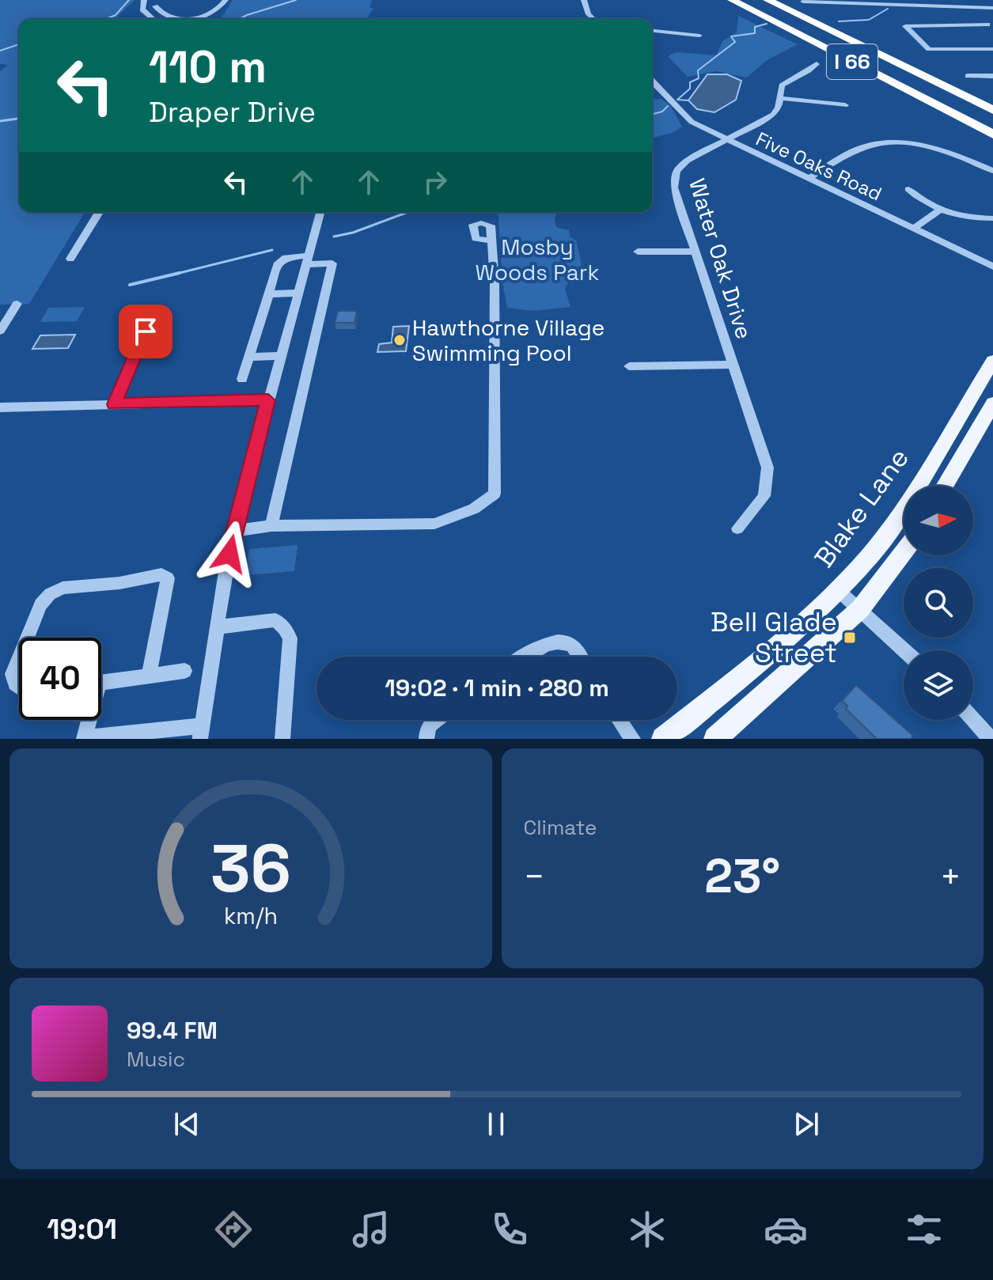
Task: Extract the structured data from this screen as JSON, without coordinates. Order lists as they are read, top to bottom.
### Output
{
  "streets": {
    "highway": ["I 66"],
    "main road": ["Blake Lane"],
    "street": ["Five Oaks Road", "Water Oak Drive"]
  },
  "crossings": [
    ["Five Oaks Road", "Water Oak Drive"]
  ],
  "parks": ["Mosby Woods Park"],
  "places": {
    "other": ["Hawthorne Village Swimming Pool"],
    "transit": ["Bell Glade Street"]
  },
  "north": "right",
  "page": {
    "turn": ["110 m", "Draper Drive"],
    "limit": "40",
    "trip": "19:02 · 1 min · 280 m",
    "tile": "Climate",
    "heat": ["−", "23°", "+"],
    "song": ["99.4 FM", "Music"],
    "tabs": "19:01",
    "gauge": ["36", "km/h"]
  }
}
